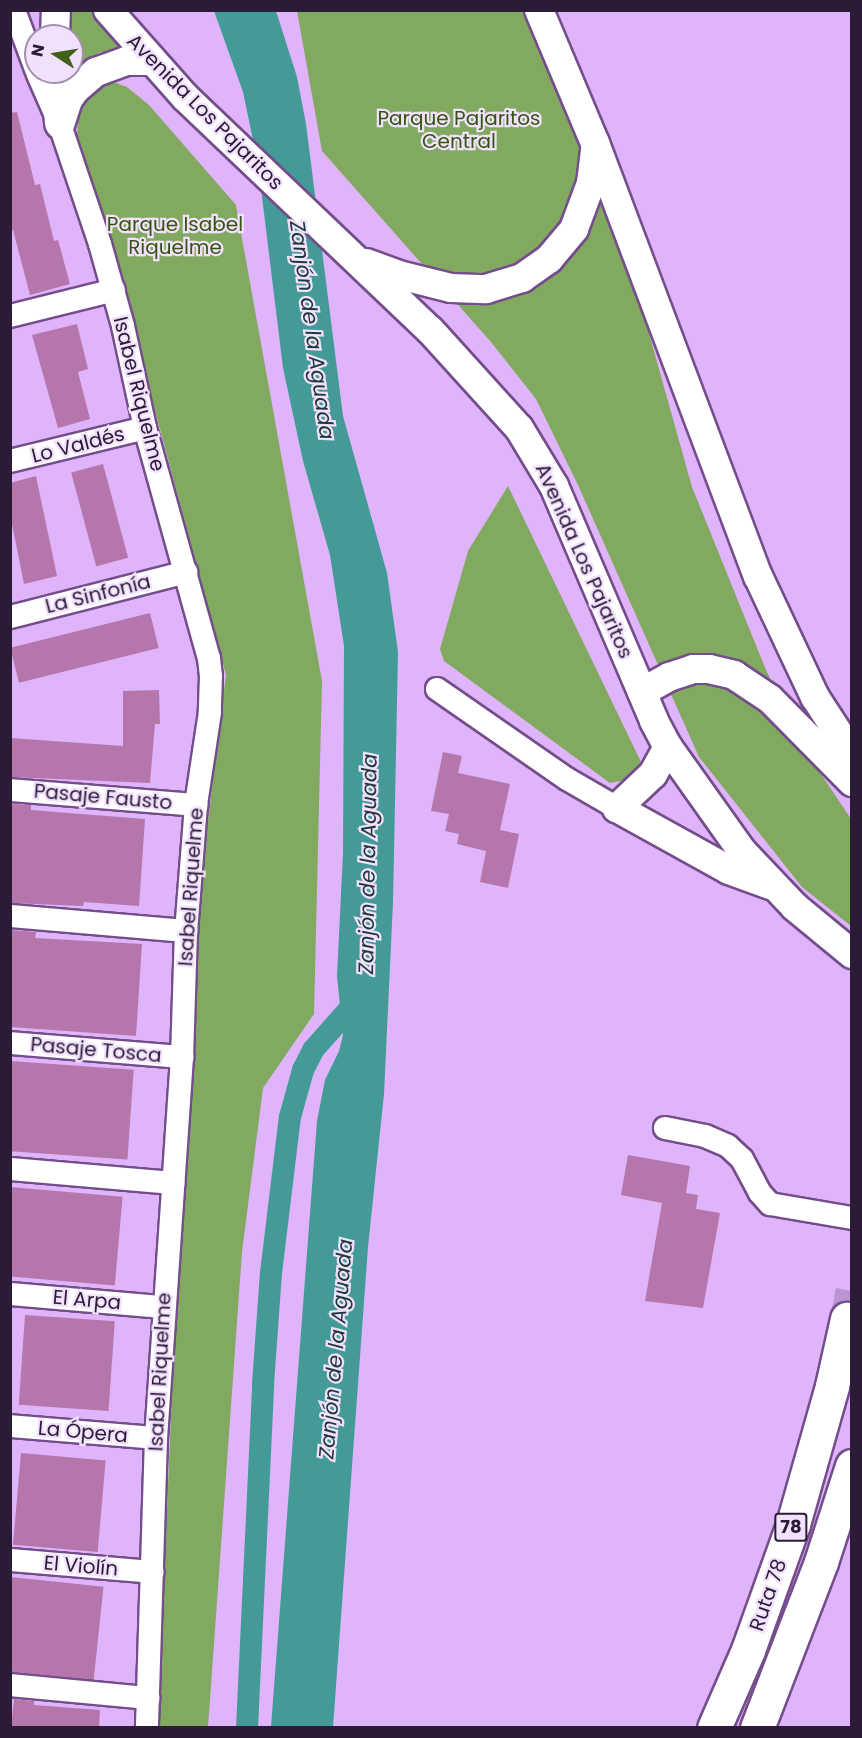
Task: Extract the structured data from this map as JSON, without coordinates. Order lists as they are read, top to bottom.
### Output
{
  "streets": {
    "highway": ["78", "Ruta 78"],
    "main road": ["Avenida Los Pajaritos"],
    "street": [
      "Isabel Riquelme",
      "Lo Valdés",
      "La Sinfonía",
      "Pasaje Fausto",
      "Pasaje Tosca",
      "El Arpa",
      "La Ópera",
      "El Violín"
    ]
  },
  "crossings": [
    ["Isabel Riquelme", "Lo Valdés"],
    ["Isabel Riquelme", "La Sinfonía"],
    ["Isabel Riquelme", "Pasaje Fausto"],
    ["Isabel Riquelme", "Pasaje Tosca"],
    ["Isabel Riquelme", "El Arpa"],
    ["Isabel Riquelme", "La Ópera"],
    ["Isabel Riquelme", "El Violín"]
  ],
  "water": ["Zanjón de la Aguada"],
  "parks": ["Parque Pajaritos Central", "Parque Isabel Riquelme"],
  "north": "left"
}
